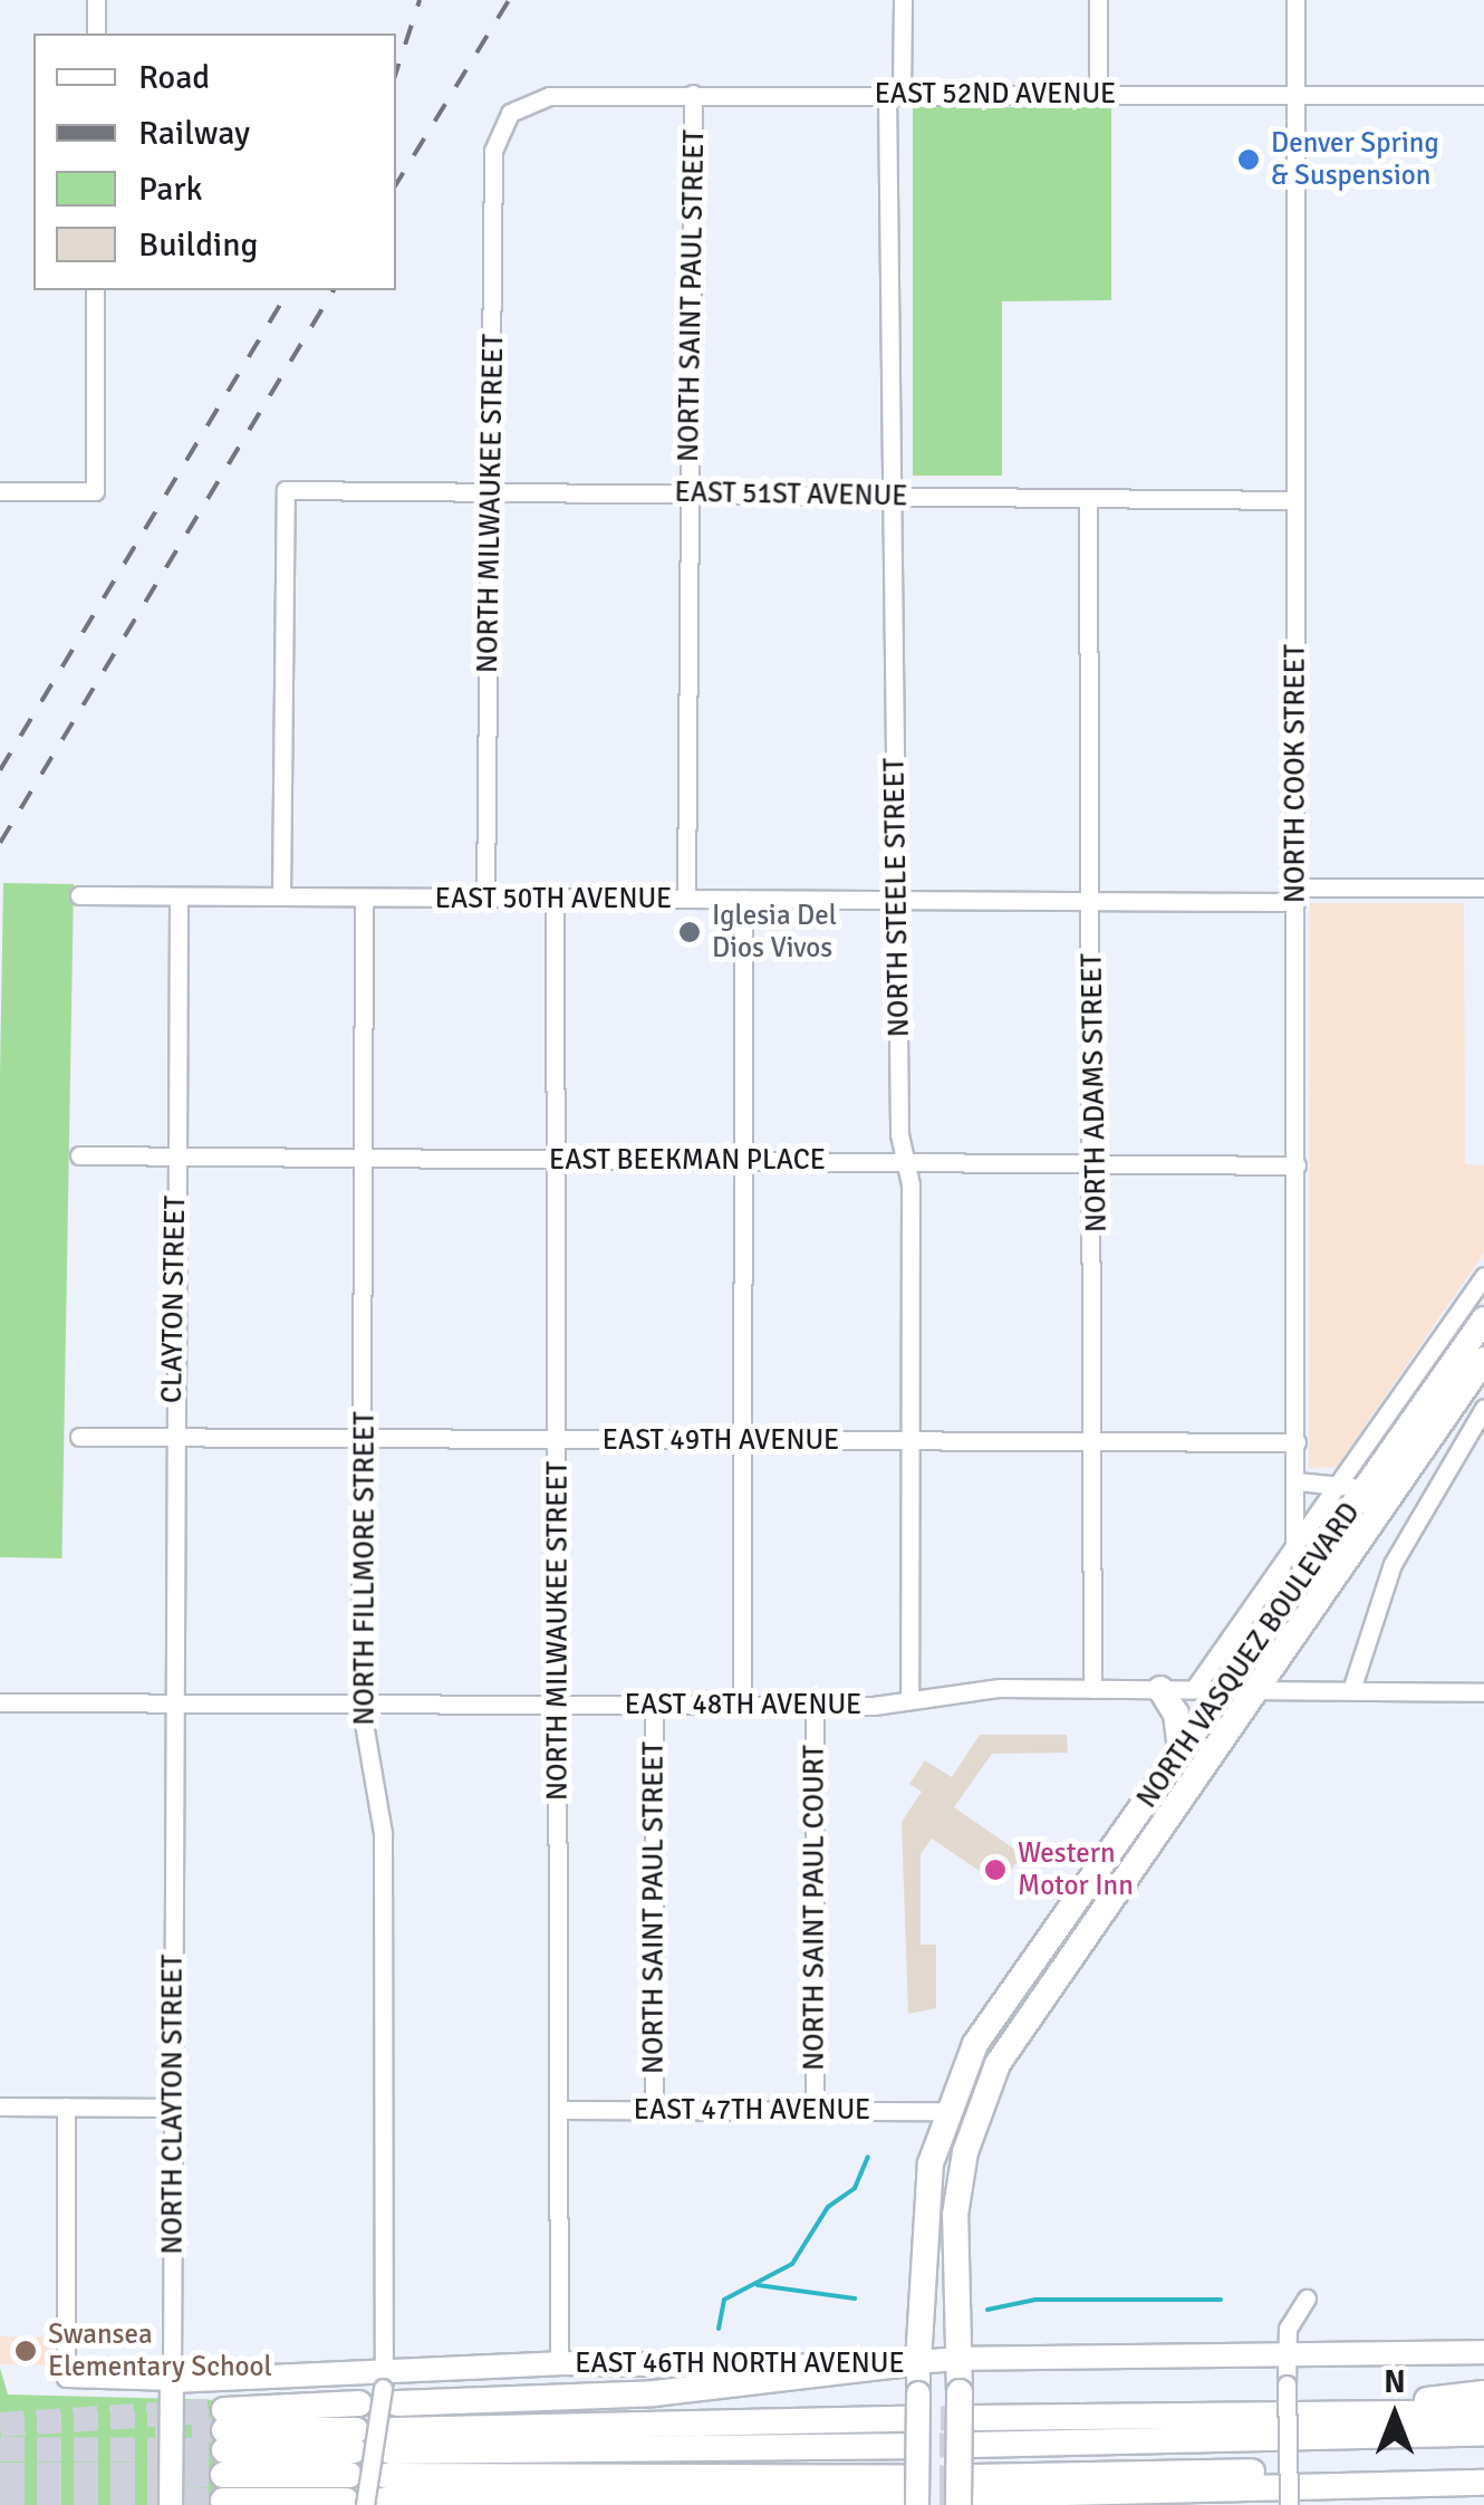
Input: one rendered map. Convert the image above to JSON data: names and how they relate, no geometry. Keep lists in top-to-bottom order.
{
  "streets": {
    "highway": ["NORTH VASQUEZ BOULEVARD", "EAST 46TH NORTH AVENUE"],
    "main road": ["NORTH CLAYTON STREET"],
    "street": [
      "EAST 52ND AVENUE",
      "NORTH SAINT PAUL STREET",
      "EAST 51ST AVENUE",
      "NORTH MILWAUKEE STREET",
      "NORTH COOK STREET",
      "NORTH STEELE STREET",
      "EAST 50TH AVENUE",
      "NORTH ADAMS STREET",
      "EAST BEEKMAN PLACE",
      "CLAYTON STREET",
      "EAST 49TH AVENUE",
      "NORTH FILLMORE STREET",
      "EAST 48TH AVENUE",
      "NORTH SAINT PAUL COURT",
      "EAST 47TH AVENUE"
    ]
  },
  "crossings": [
    ["EAST 52ND AVENUE", "NORTH SAINT PAUL STREET"],
    ["EAST 52ND AVENUE", "NORTH MILWAUKEE STREET"],
    ["EAST 52ND AVENUE", "NORTH COOK STREET"],
    ["EAST 52ND AVENUE", "NORTH STEELE STREET"],
    ["NORTH SAINT PAUL STREET", "EAST 51ST AVENUE"],
    ["NORTH SAINT PAUL STREET", "EAST 50TH AVENUE"],
    ["NORTH SAINT PAUL STREET", "EAST 48TH AVENUE"],
    ["NORTH SAINT PAUL STREET", "EAST 47TH AVENUE"],
    ["EAST 51ST AVENUE", "NORTH MILWAUKEE STREET"],
    ["EAST 51ST AVENUE", "NORTH COOK STREET"],
    ["EAST 51ST AVENUE", "NORTH STEELE STREET"],
    ["EAST 51ST AVENUE", "EAST 50TH AVENUE"],
    ["EAST 51ST AVENUE", "NORTH ADAMS STREET"],
    ["NORTH MILWAUKEE STREET", "EAST 50TH AVENUE"],
    ["NORTH MILWAUKEE STREET", "EAST BEEKMAN PLACE"],
    ["NORTH MILWAUKEE STREET", "EAST 49TH AVENUE"],
    ["NORTH MILWAUKEE STREET", "EAST 48TH AVENUE"],
    ["NORTH MILWAUKEE STREET", "EAST 47TH AVENUE"],
    ["NORTH MILWAUKEE STREET", "EAST 46TH NORTH AVENUE"],
    ["NORTH COOK STREET", "EAST 50TH AVENUE"],
    ["NORTH COOK STREET", "EAST BEEKMAN PLACE"],
    ["NORTH COOK STREET", "EAST 49TH AVENUE"],
    ["NORTH STEELE STREET", "EAST 50TH AVENUE"],
    ["NORTH STEELE STREET", "EAST BEEKMAN PLACE"],
    ["NORTH STEELE STREET", "EAST 49TH AVENUE"],
    ["NORTH STEELE STREET", "EAST 48TH AVENUE"],
    ["EAST 50TH AVENUE", "NORTH ADAMS STREET"],
    ["EAST 50TH AVENUE", "CLAYTON STREET"],
    ["EAST 50TH AVENUE", "NORTH FILLMORE STREET"],
    ["NORTH ADAMS STREET", "EAST BEEKMAN PLACE"],
    ["NORTH ADAMS STREET", "EAST 49TH AVENUE"],
    ["NORTH ADAMS STREET", "EAST 48TH AVENUE"],
    ["EAST BEEKMAN PLACE", "CLAYTON STREET"],
    ["EAST BEEKMAN PLACE", "NORTH FILLMORE STREET"],
    ["CLAYTON STREET", "EAST 49TH AVENUE"],
    ["CLAYTON STREET", "EAST 48TH AVENUE"],
    ["CLAYTON STREET", "NORTH CLAYTON STREET"],
    ["EAST 49TH AVENUE", "NORTH FILLMORE STREET"],
    ["NORTH FILLMORE STREET", "EAST 48TH AVENUE"],
    ["NORTH FILLMORE STREET", "EAST 46TH NORTH AVENUE"],
    ["NORTH VASQUEZ BOULEVARD", "EAST 48TH AVENUE"],
    ["NORTH VASQUEZ BOULEVARD", "EAST 47TH AVENUE"],
    ["NORTH VASQUEZ BOULEVARD", "EAST 46TH NORTH AVENUE"],
    ["EAST 48TH AVENUE", "NORTH SAINT PAUL COURT"],
    ["EAST 48TH AVENUE", "NORTH CLAYTON STREET"],
    ["NORTH SAINT PAUL COURT", "EAST 47TH AVENUE"],
    ["NORTH CLAYTON STREET", "EAST 46TH NORTH AVENUE"]
  ],
  "places": [
    "Denver Spring & Suspension",
    "Iglesia Del Dios Vivos",
    "Western Motor Inn",
    "Swansea Elementary School"
  ],
  "legend": [
    "Road",
    "Railway",
    "Park",
    "Building"
  ],
  "north": "top"
}
